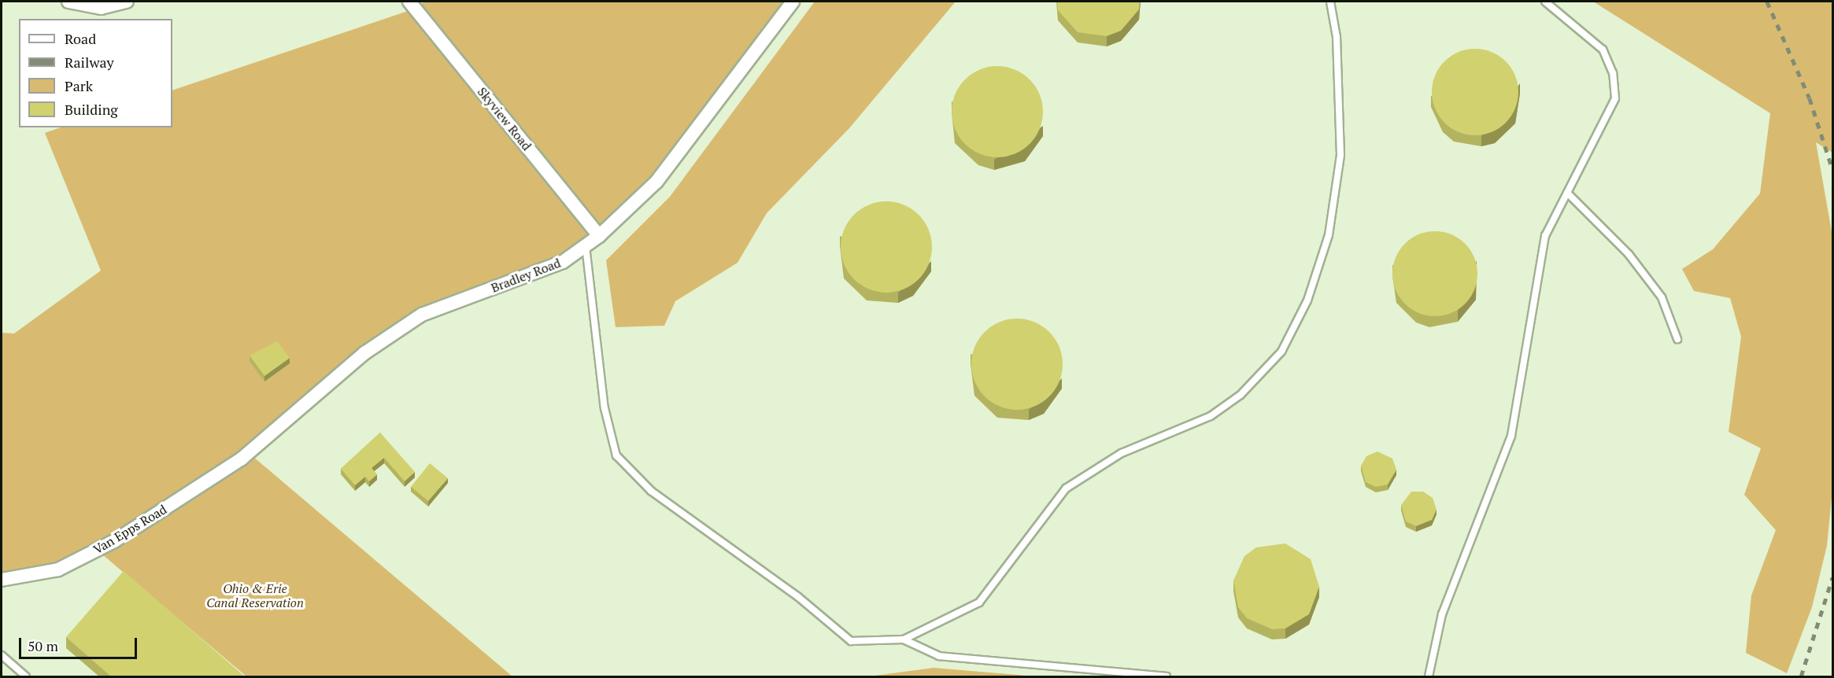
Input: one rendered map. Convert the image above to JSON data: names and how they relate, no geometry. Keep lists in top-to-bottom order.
{
  "streets": {
    "street": ["Skyview Road", "Bradley Road", "Van Epps Road"]
  },
  "crossings": [
    ["Skyview Road", "Bradley Road"],
    ["Bradley Road", "Van Epps Road"]
  ],
  "parks": ["Ohio & Erie Canal Reservation"],
  "legend": [
    "Road",
    "Railway",
    "Park",
    "Building"
  ],
  "scale_bar": "50 m"
}
